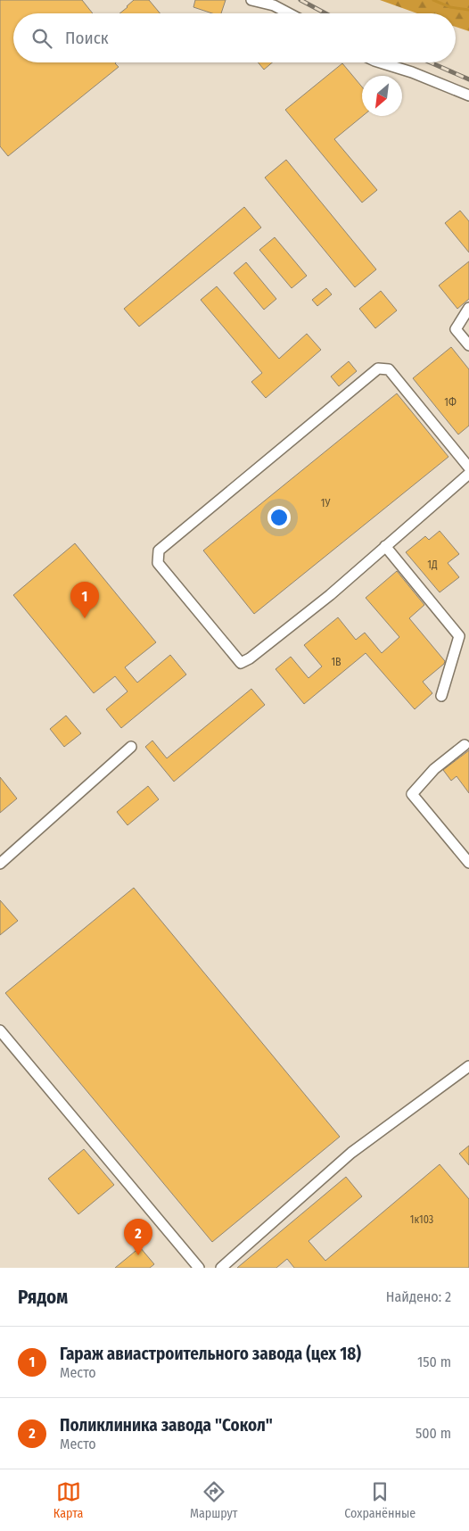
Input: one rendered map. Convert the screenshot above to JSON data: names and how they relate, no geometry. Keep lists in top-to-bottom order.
{
  "house_numbers": [
    "1Ф",
    "1У",
    "1Д",
    "1В",
    "1к103"
  ],
  "north": "bottom left",
  "page": {
    "search": "Поиск",
    "pins": ["1", "2"],
    "heading": ["Рядом", "Найдено: 2"],
    "list": [
      {
        "mark": "1",
        "name": "Гараж авиастроительного завода (цех 18)",
        "note": "Место",
        "value": "150 m"
      },
      {
        "mark": "2",
        "name": "Поликлиника завода \"Сокол\"",
        "note": "Место",
        "value": "500 m"
      }
    ],
    "nav": ["Карта", "Маршрут", "Сохранённые"]
  }
}
